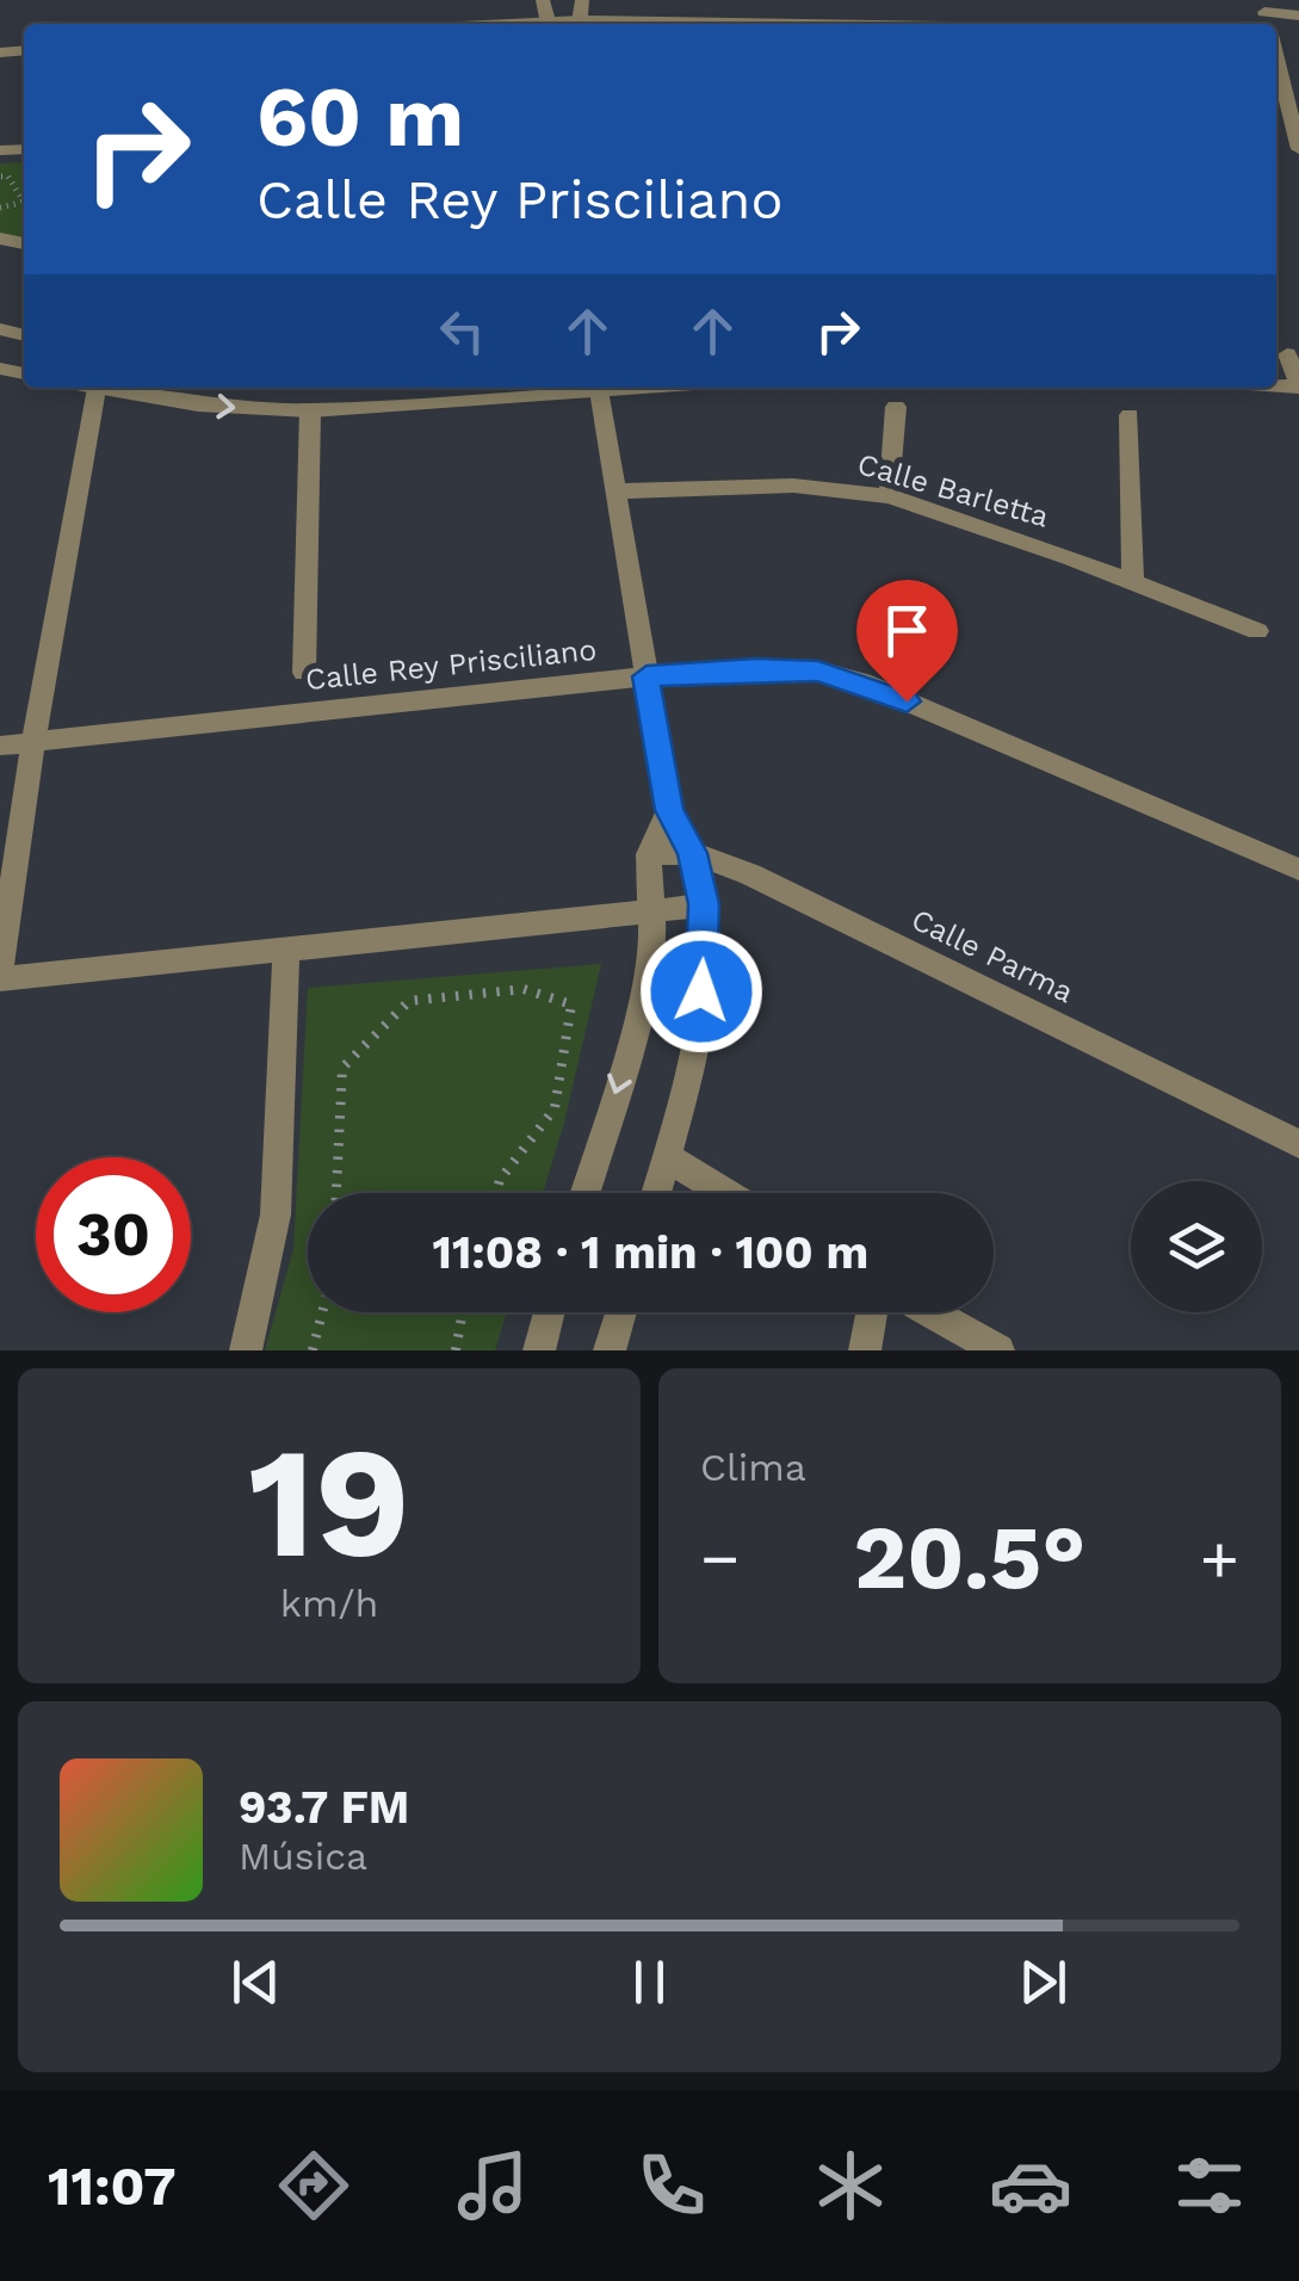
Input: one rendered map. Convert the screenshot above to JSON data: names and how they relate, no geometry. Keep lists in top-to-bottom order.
{
  "streets": {
    "street": ["Calle Barletta", "Calle Rey Prisciliano", "Calle Parma"]
  },
  "page": {
    "turn": ["60 m", "Calle Rey Prisciliano"],
    "limit": "30",
    "trip": "11:08 · 1 min · 100 m",
    "tile": [
      ["19", "km/h"],
      "Clima"
    ],
    "heat": ["−", "20.5°", "+"],
    "song": ["93.7 FM", "Música"],
    "tabs": "11:07"
  }
}
